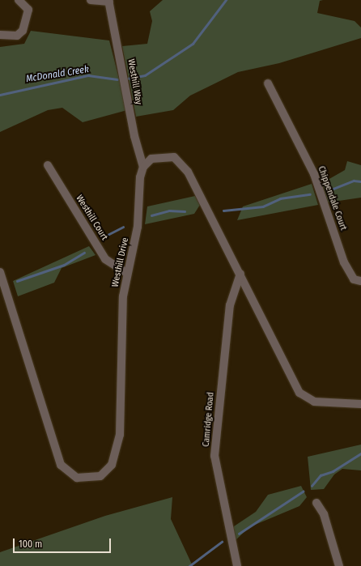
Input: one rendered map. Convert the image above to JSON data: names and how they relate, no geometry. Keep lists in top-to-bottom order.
{
  "streets": {
    "street": [
      "Westhill Way",
      "Chippendale Court",
      "Westhill Court",
      "Westhill Drive",
      "Camridge Road"
    ]
  },
  "crossings": [
    ["Westhill Way", "Westhill Drive"],
    ["Westhill Court", "Westhill Drive"]
  ],
  "water": ["McDonald Creek"],
  "scale_bar": "100 m"
}
